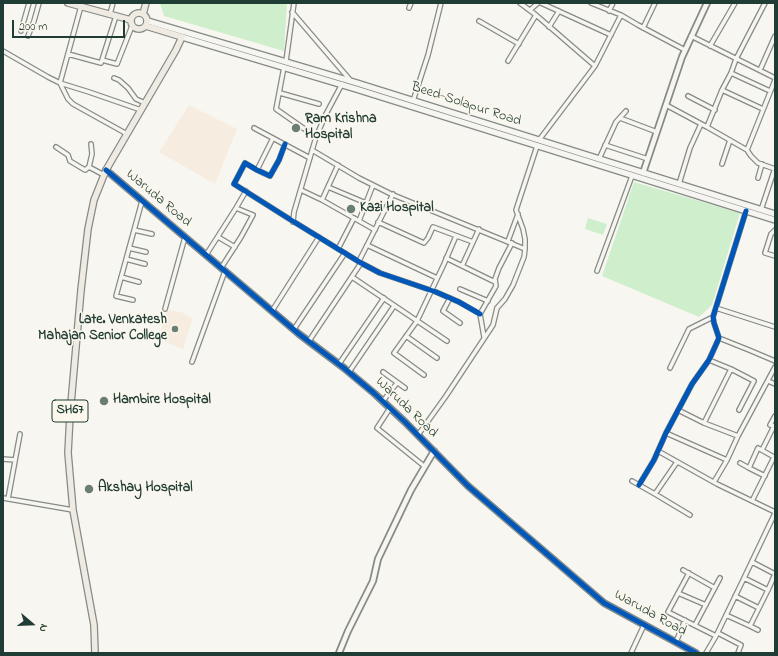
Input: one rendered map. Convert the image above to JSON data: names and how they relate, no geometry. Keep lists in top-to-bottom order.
{
  "streets": {
    "main road": ["Beed-Solapur Road", "SH67"],
    "street": ["Waruda Road"]
  },
  "crossings": [
    ["Beed-Solapur Road", "SH67"],
    ["Waruda Road", "SH67"]
  ],
  "places": [
    "Ram Krishna Hospital",
    "Kazi Hospital",
    "Late. Venkatesh Mahajan Senior College",
    "Hambire Hospital",
    "Akshay Hospital"
  ],
  "scale_bar": "200 m",
  "north": "right"
}
